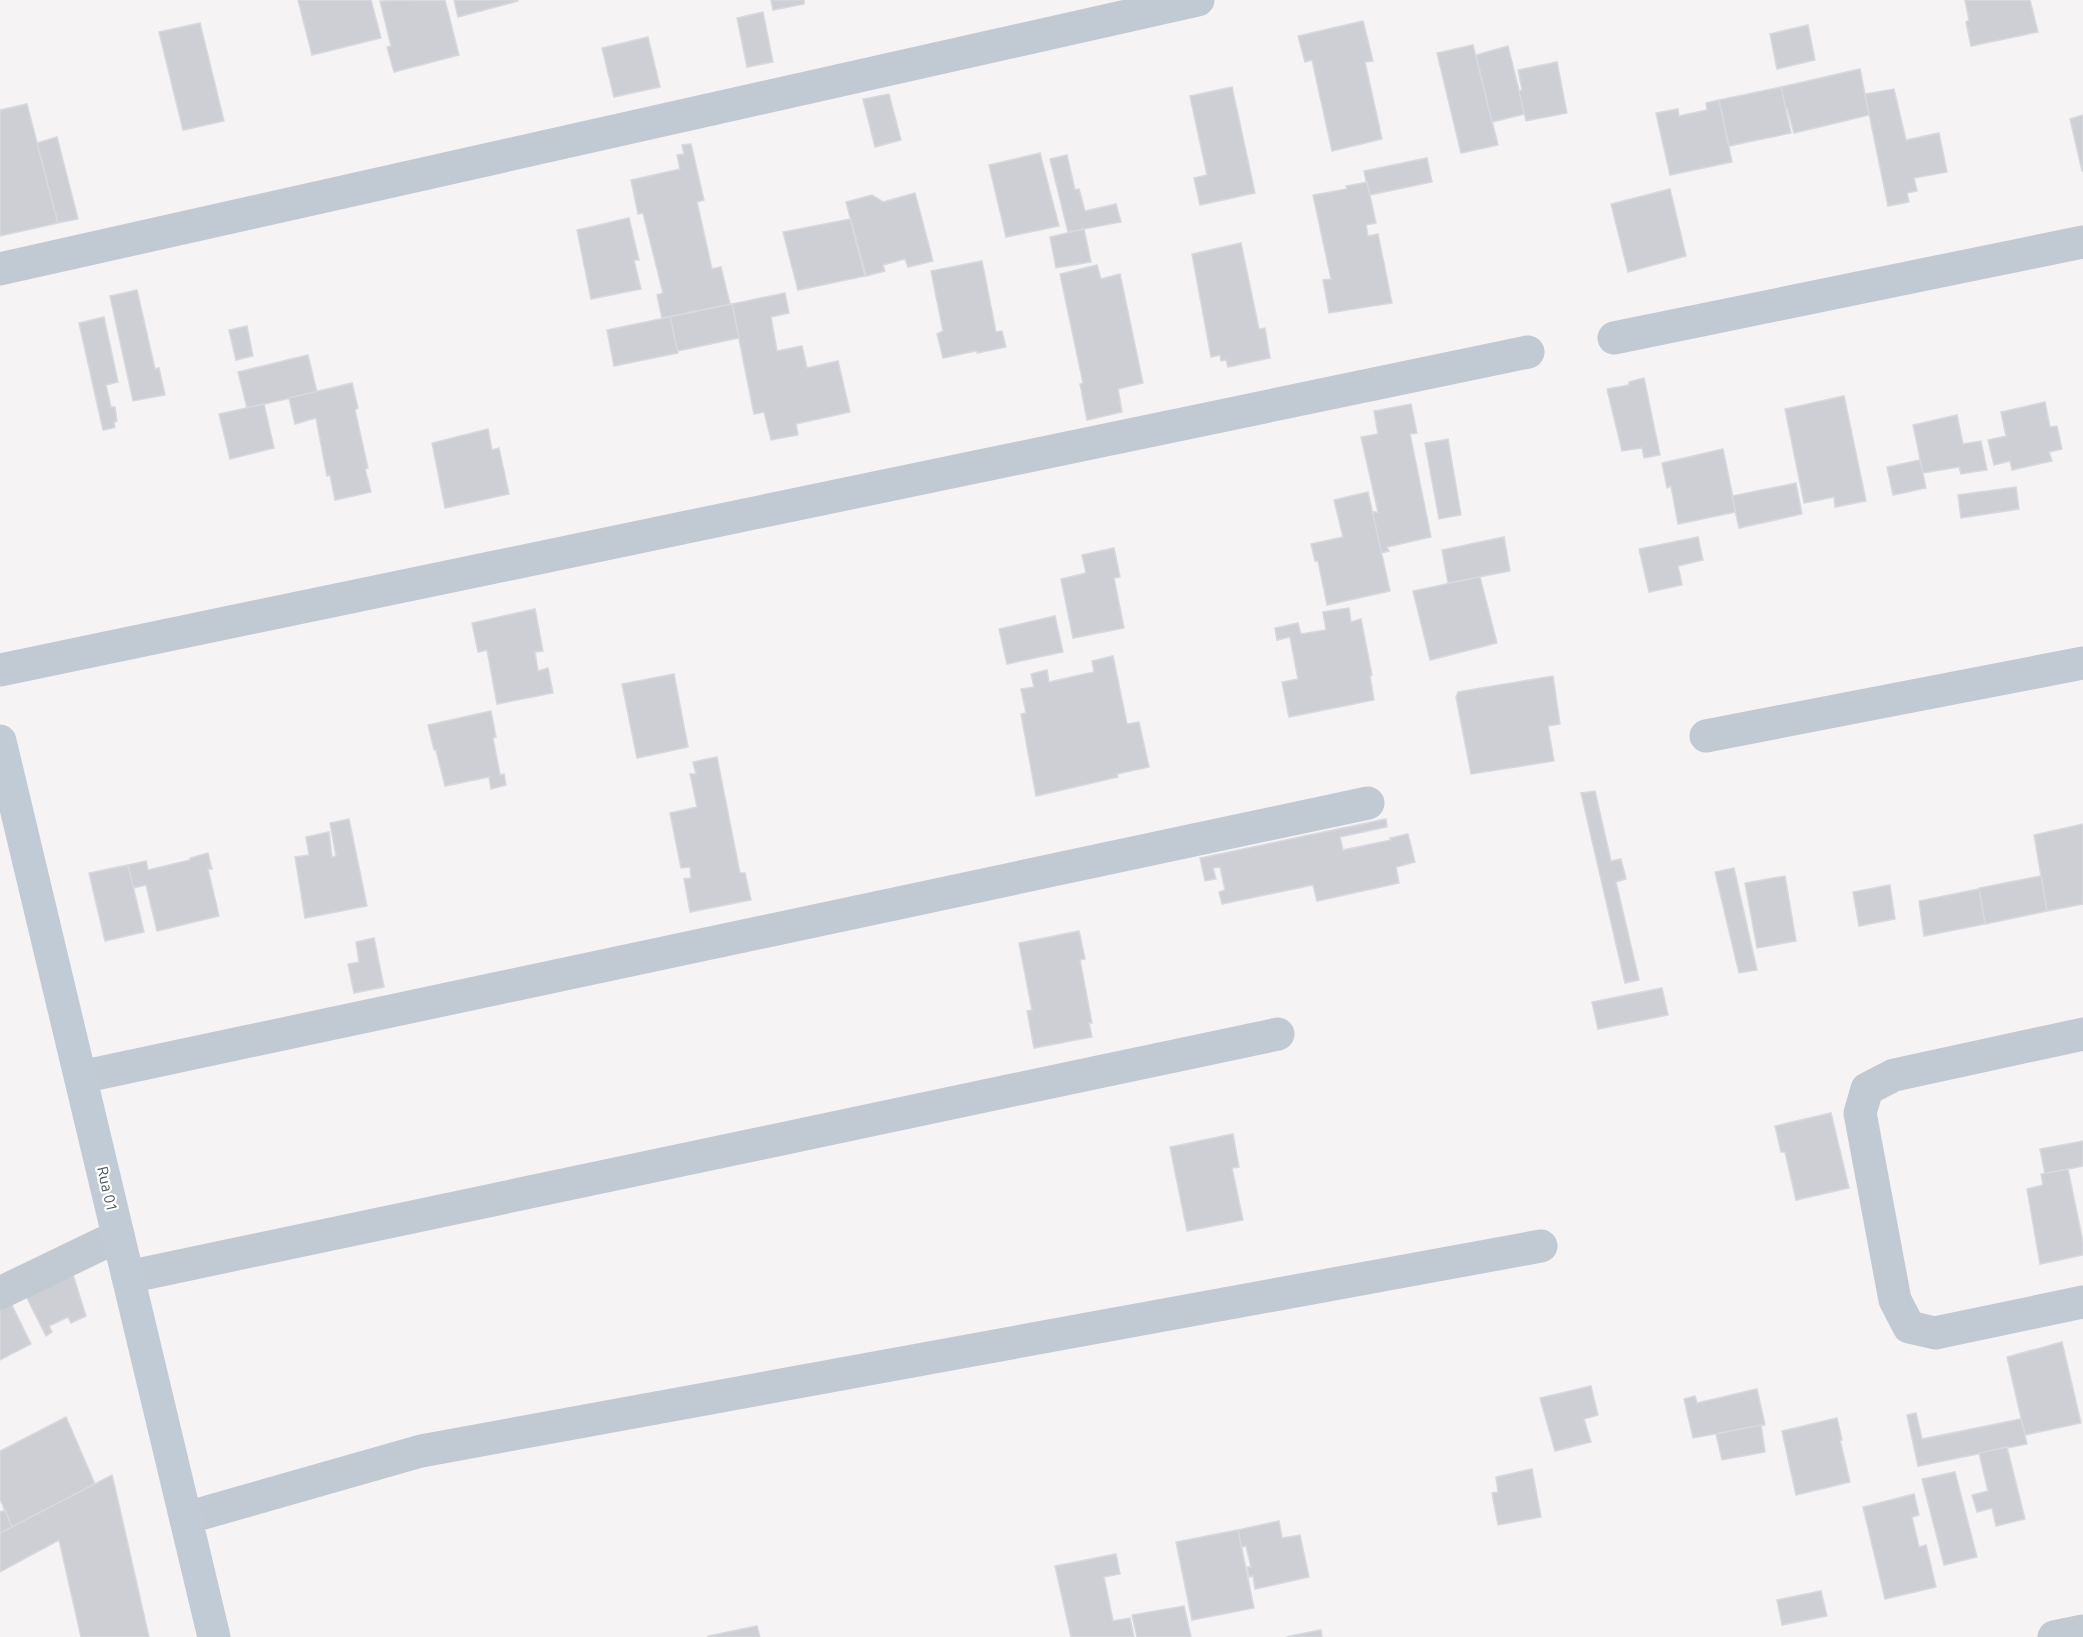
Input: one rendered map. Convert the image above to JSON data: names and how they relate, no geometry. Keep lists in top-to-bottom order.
{
  "streets": {
    "street": ["Rua 01"]
  }
}
